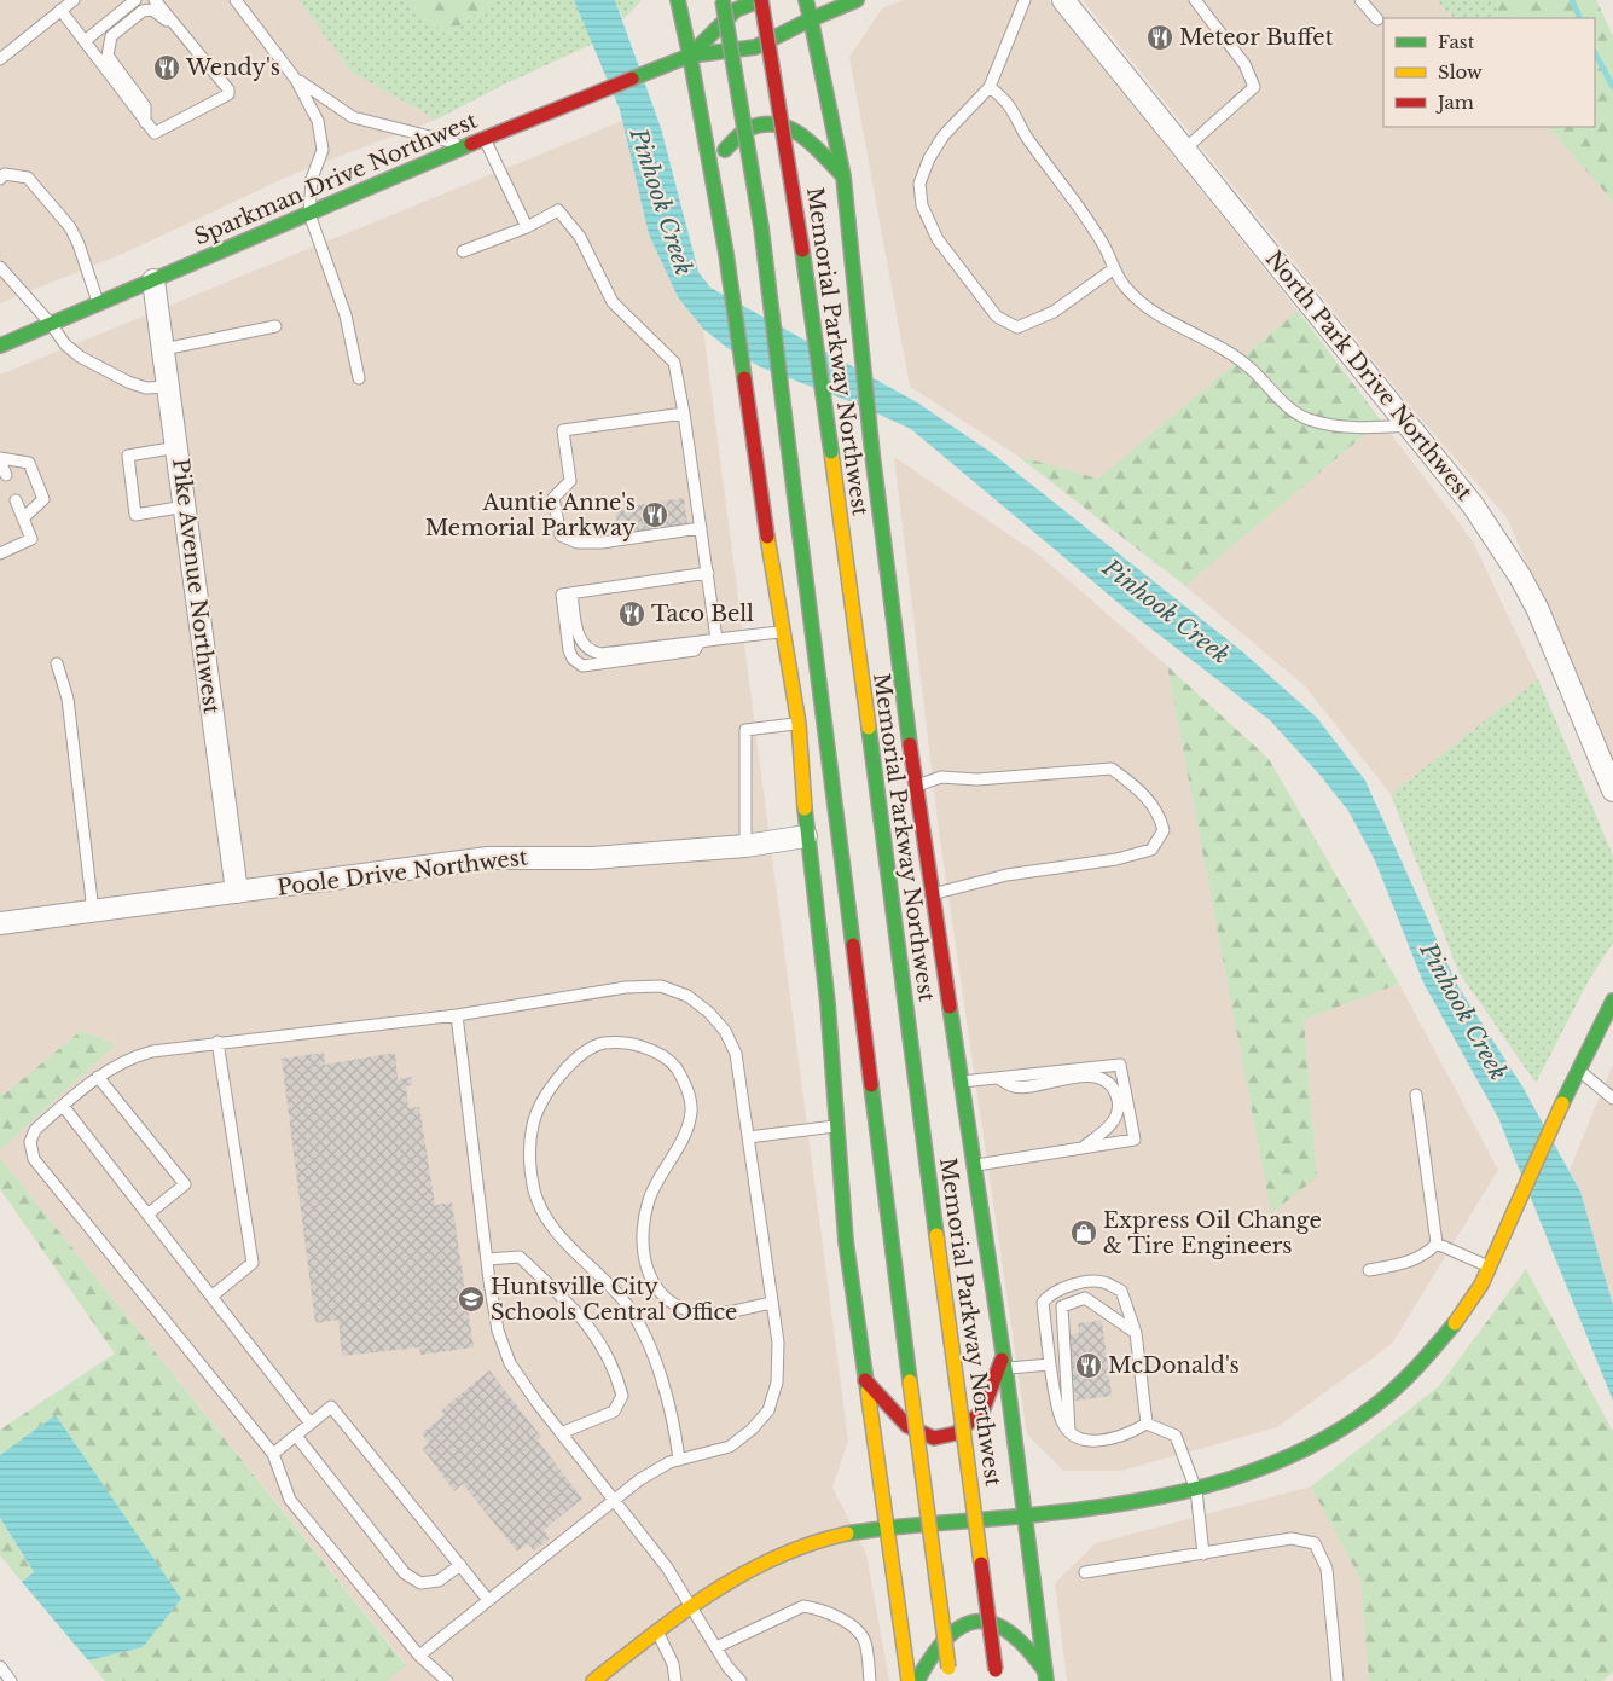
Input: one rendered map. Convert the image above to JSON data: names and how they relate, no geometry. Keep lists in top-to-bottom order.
{
  "streets": {
    "main road": ["Sparkman Drive Northwest", "Memorial Parkway Northwest"],
    "street": ["North Park Drive Northwest", "Pike Avenue Northwest", "Poole Drive Northwest"]
  },
  "crossings": [
    ["Sparkman Drive Northwest", "Memorial Parkway Northwest"],
    ["Sparkman Drive Northwest", "Pike Avenue Northwest"],
    ["Pike Avenue Northwest", "Poole Drive Northwest"]
  ],
  "water": ["Pinhook Creek"],
  "places": {
    "restaurant": [
      "Meteor Buffet",
      "Wendy's",
      "Auntie Anne's Memorial Parkway",
      "Taco Bell",
      "McDonald's"
    ],
    "shop": ["Express Oil Change & Tire Engineers"],
    "school or university": ["Huntsville City Schools Central Office"]
  },
  "legend": ["Fast", "Slow", "Jam"]
}
